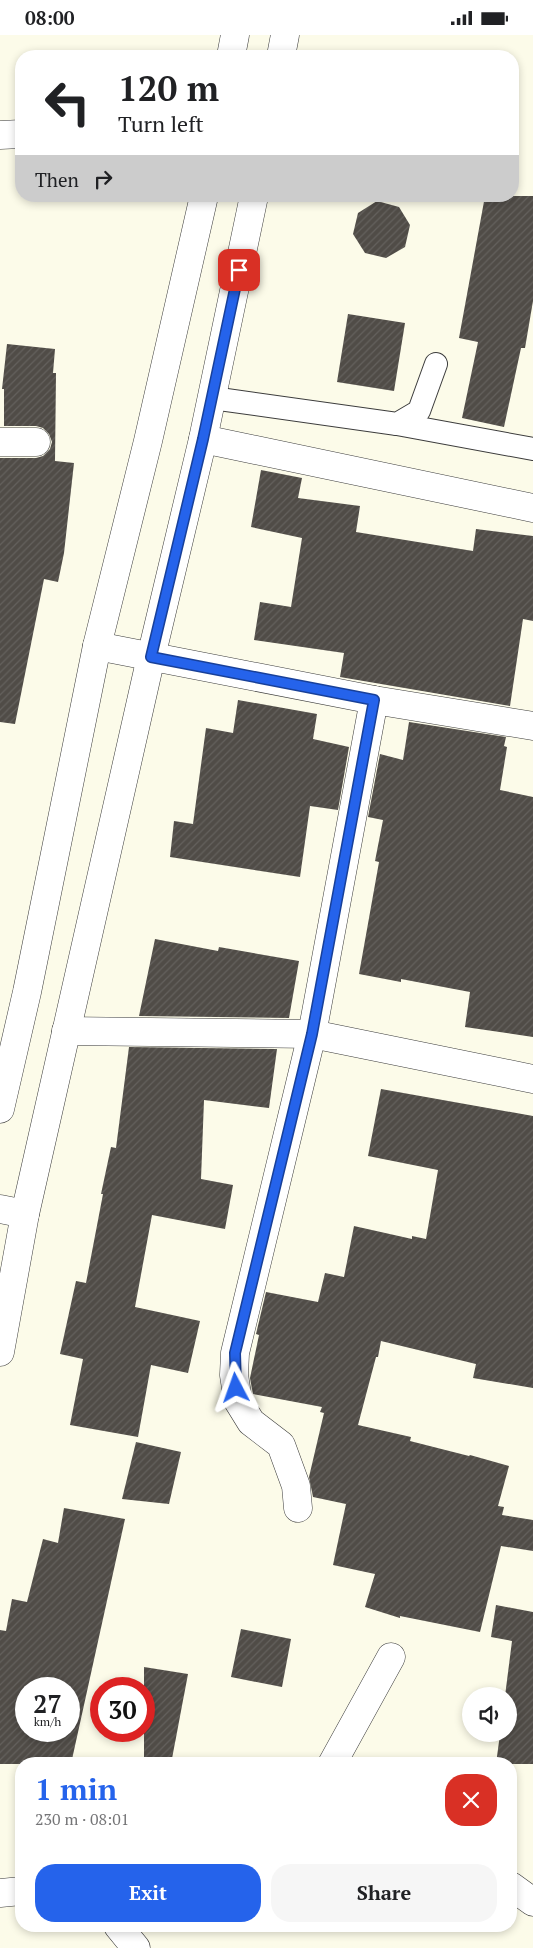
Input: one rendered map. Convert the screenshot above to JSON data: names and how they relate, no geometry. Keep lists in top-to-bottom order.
{
  "page": {
    "status": "08:00",
    "turn": ["120 m", "Turn left"],
    "then": "Then",
    "speed": "27 km/h",
    "limit": "30",
    "heading": ["1 min", "230 m · 08:01"],
    "buttons": ["Exit", "Share"]
  }
}
